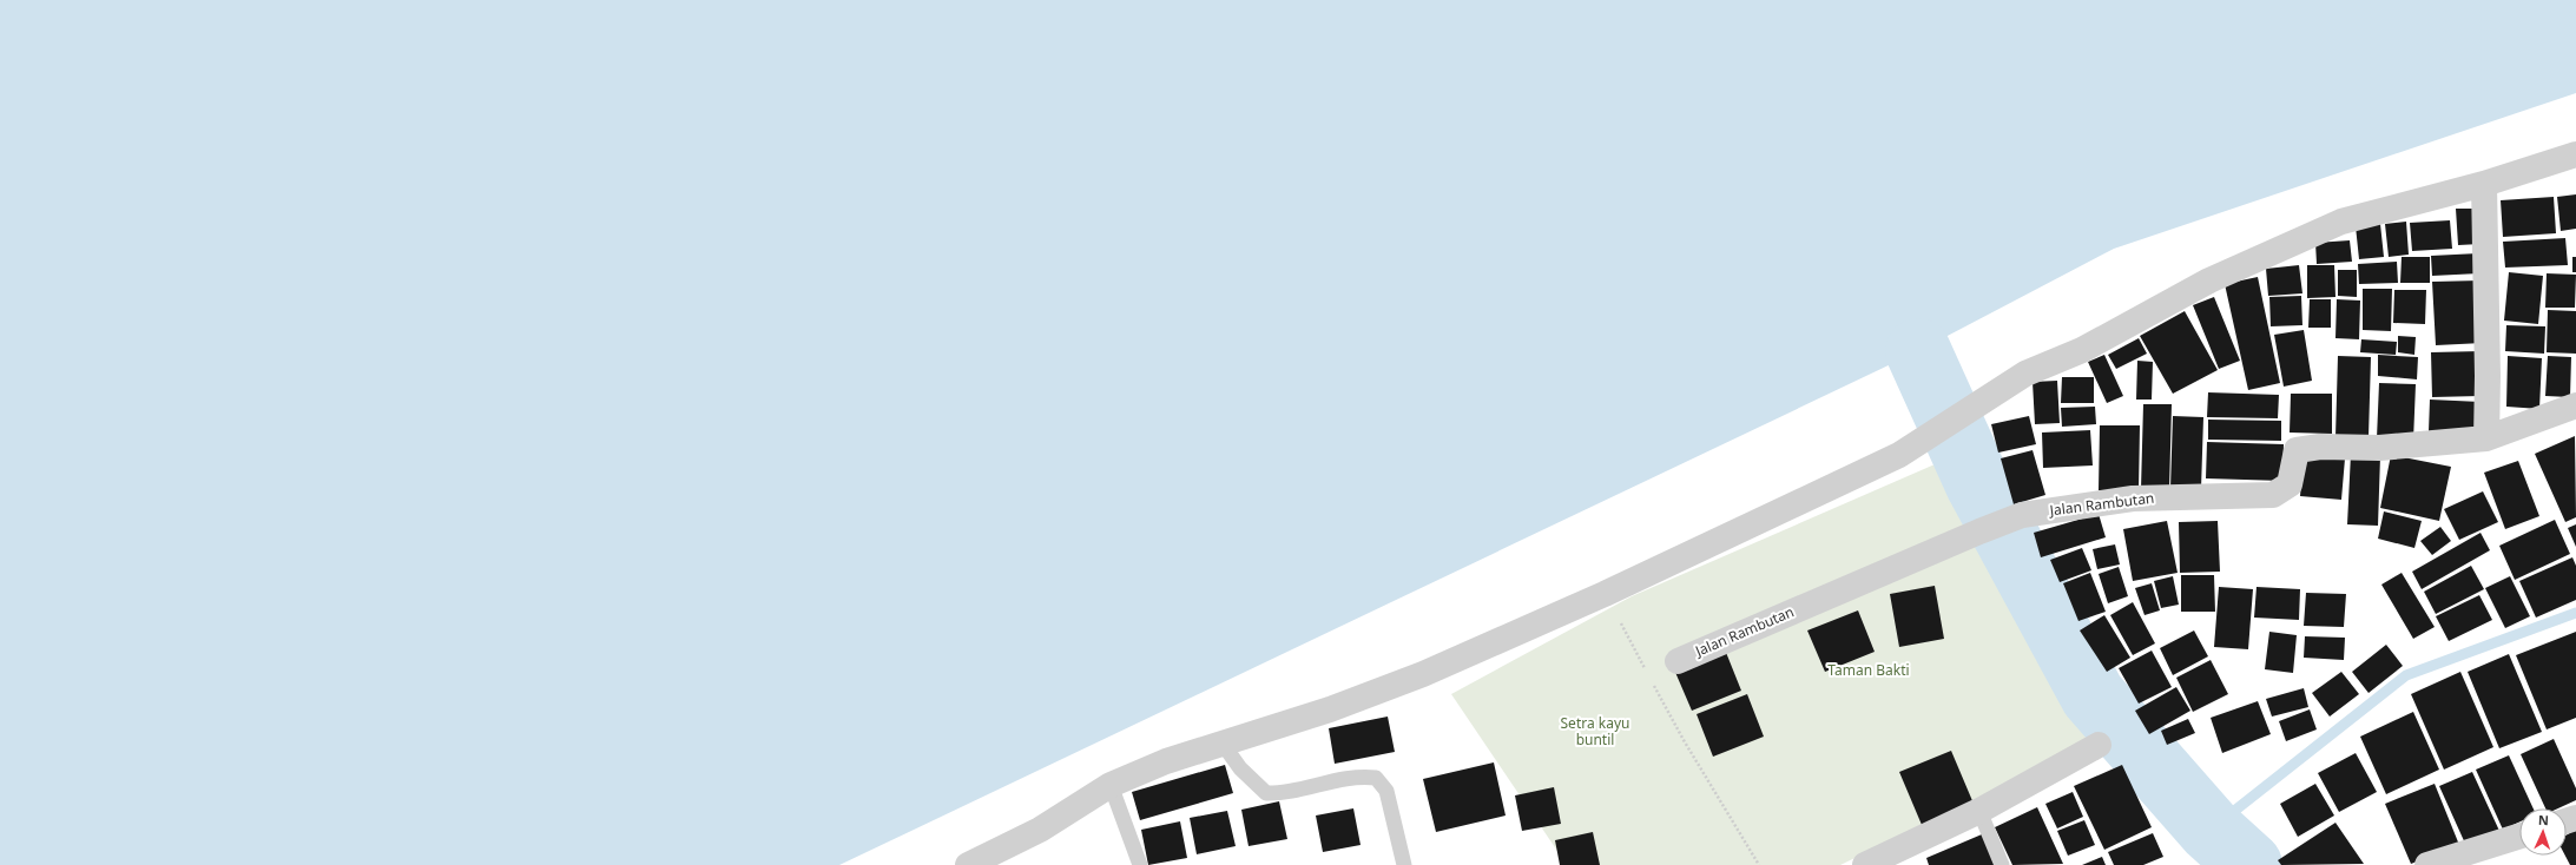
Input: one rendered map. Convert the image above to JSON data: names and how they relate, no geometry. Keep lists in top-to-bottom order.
{
  "streets": {
    "street": ["Jalan Rambutan"]
  },
  "parks": ["Taman Bakti", "Setra kayu buntil"],
  "north": "top"
}
